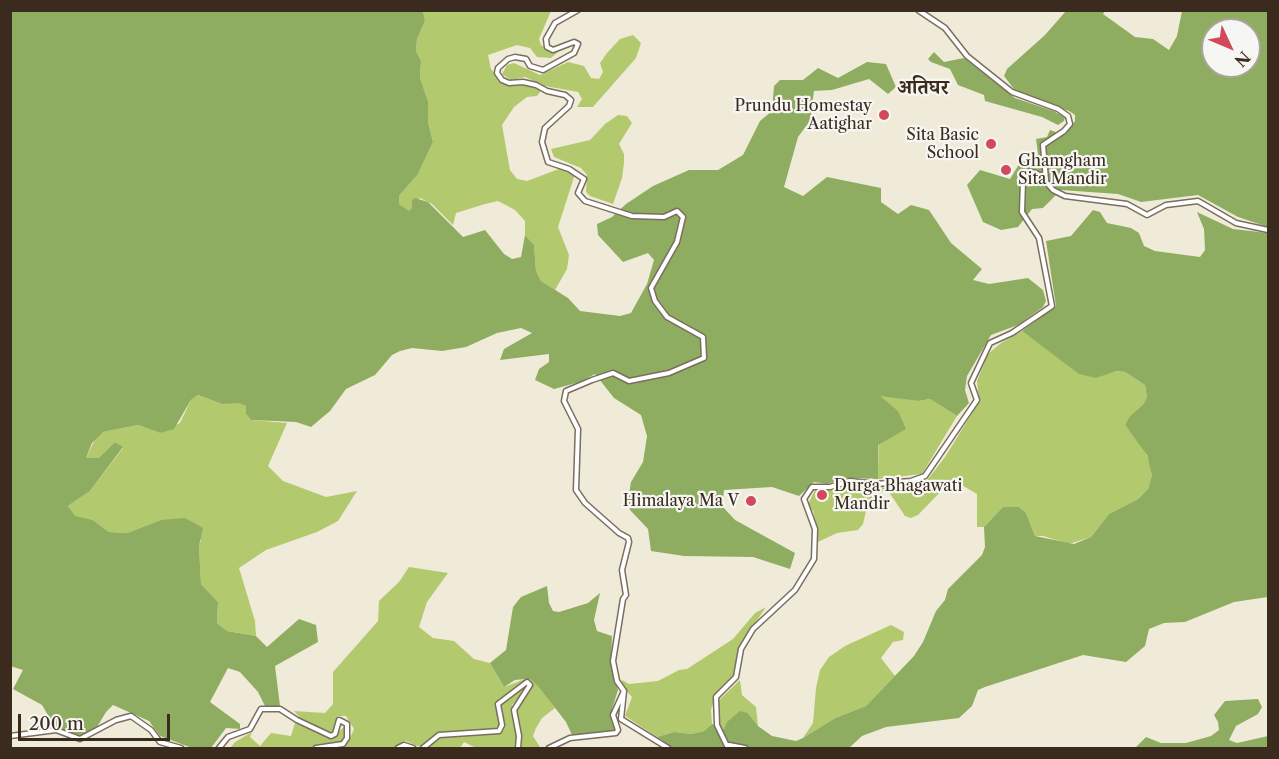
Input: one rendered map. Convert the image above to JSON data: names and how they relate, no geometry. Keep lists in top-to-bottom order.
{
  "districts": ["अतिघर"],
  "places": [
    "Prundu Homestay Aatighar",
    "Sita Basic School",
    "Ghamgham Sita Mandir",
    "Durga Bhagawati Mandir",
    "Himalaya Ma V"
  ],
  "scale_bar": "200 m",
  "north": "bottom right"
}
